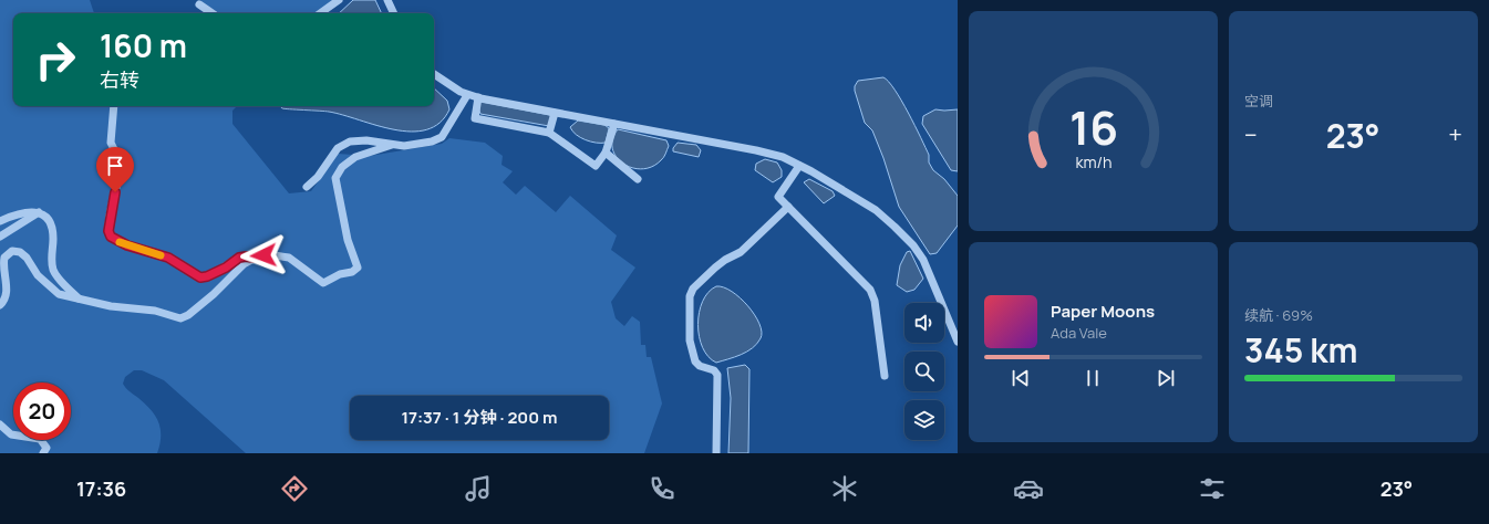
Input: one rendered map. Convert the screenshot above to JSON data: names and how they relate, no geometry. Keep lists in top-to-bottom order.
{
  "page": {
    "tile": [
      "空调",
      ["续航 · 69%", "345 km"]
    ],
    "turn": ["160 m", "右转"],
    "heat": ["−", "23°", "+"],
    "song": ["Paper Moons", "Ada Vale"],
    "limit": "20",
    "trip": "17:37 · 1 分钟 · 200 m",
    "tabs": ["17:36", "23°"],
    "gauge": ["16", "km/h"]
  }
}
